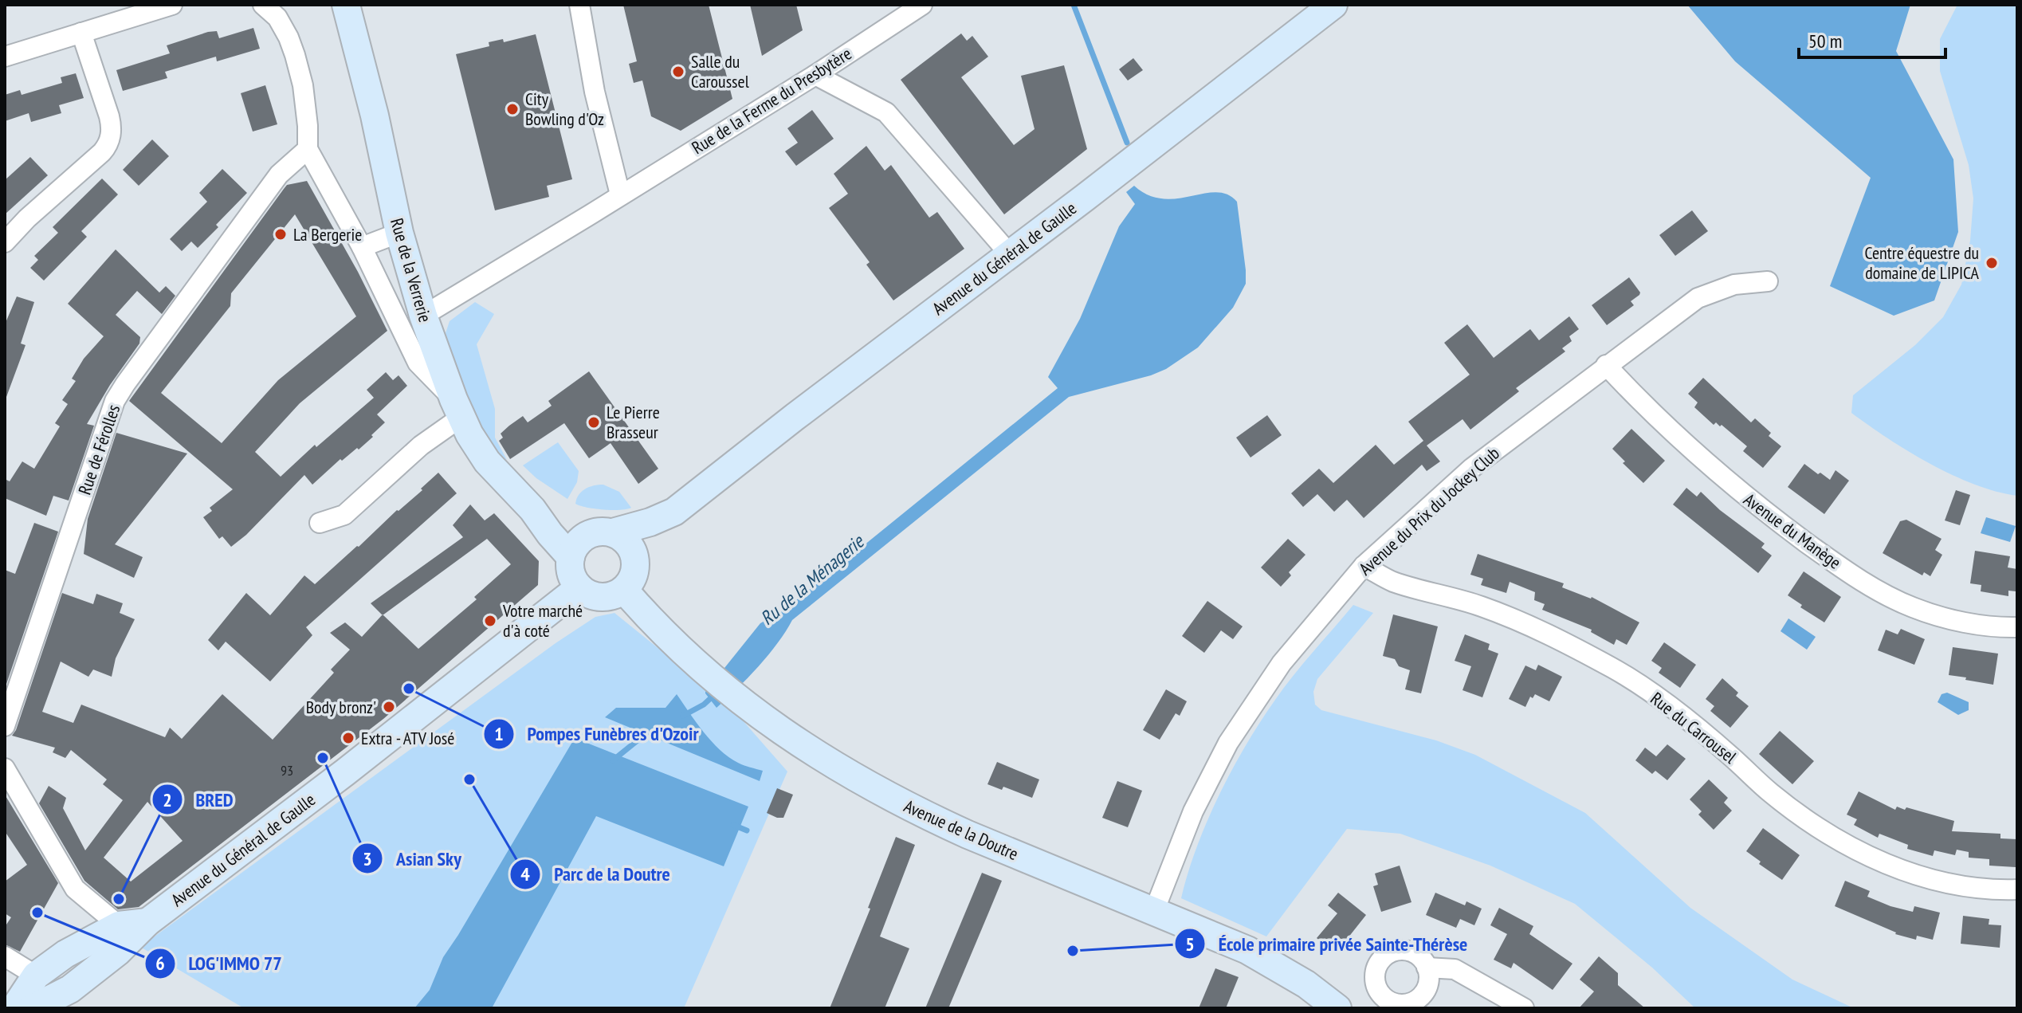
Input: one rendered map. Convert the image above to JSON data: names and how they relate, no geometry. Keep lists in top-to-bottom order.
{
  "streets": {
    "main road": ["Avenue du Général de Gaulle", "Rue de la Verrerie", "Avenue de la Doutre"],
    "street": [
      "Rue de la Ferme du Presbytère",
      "Rue de Férolles",
      "Avenue du Prix du Jockey Club",
      "Avenue du Manège",
      "Rue du Carrousel"
    ]
  },
  "crossings": [
    ["Rue de la Ferme du Presbytère", "Rue de la Verrerie"],
    ["Avenue du Général de Gaulle", "Rue de la Verrerie"],
    ["Avenue du Général de Gaulle", "Avenue de la Doutre"],
    ["Rue de la Verrerie", "Avenue de la Doutre"],
    ["Avenue du Prix du Jockey Club", "Avenue du Manège"],
    ["Avenue du Prix du Jockey Club", "Rue du Carrousel"],
    ["Avenue du Prix du Jockey Club", "Avenue de la Doutre"]
  ],
  "water": ["Ru de la Ménagerie"],
  "places": [
    "Salle du Caroussel",
    "City Bowling d'Oz",
    "La Bergerie",
    "Centre équestre du domaine de LIPICA",
    "Le Pierre Brasseur",
    "Votre marché d'à coté",
    "Pompes Funèbres d'Ozoir",
    "Body bronz'",
    "Extra - ATV José",
    "Asian Sky",
    "Parc de la Doutre",
    "BRED",
    "LOG'IMMO 77",
    "École primaire privée Sainte-Thérèse"
  ],
  "house_numbers": ["93"],
  "scale_bar": "50 m"
}
